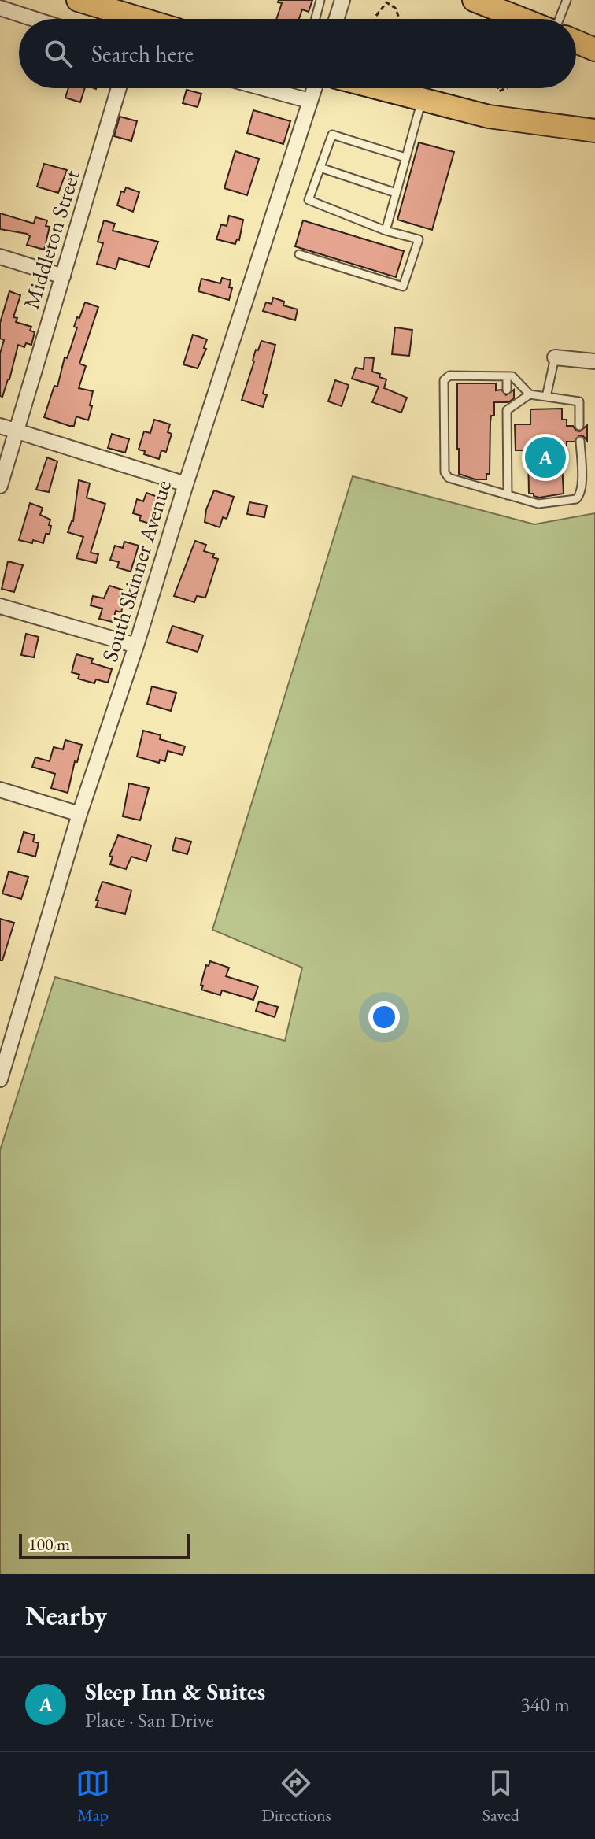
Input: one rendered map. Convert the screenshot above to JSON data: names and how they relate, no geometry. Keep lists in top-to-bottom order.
{
  "streets": {
    "street": ["Middleton Street", "South Skinner Avenue"]
  },
  "scale_bar": "100 m",
  "page": {
    "search": "Search here",
    "pins": "A",
    "scale": "100 m",
    "heading": "Nearby",
    "list": [
      {
        "mark": "A",
        "name": "Sleep Inn & Suites",
        "note": "Place · San Drive",
        "value": "340 m"
      }
    ],
    "nav": ["Map", "Directions", "Saved"]
  }
}
